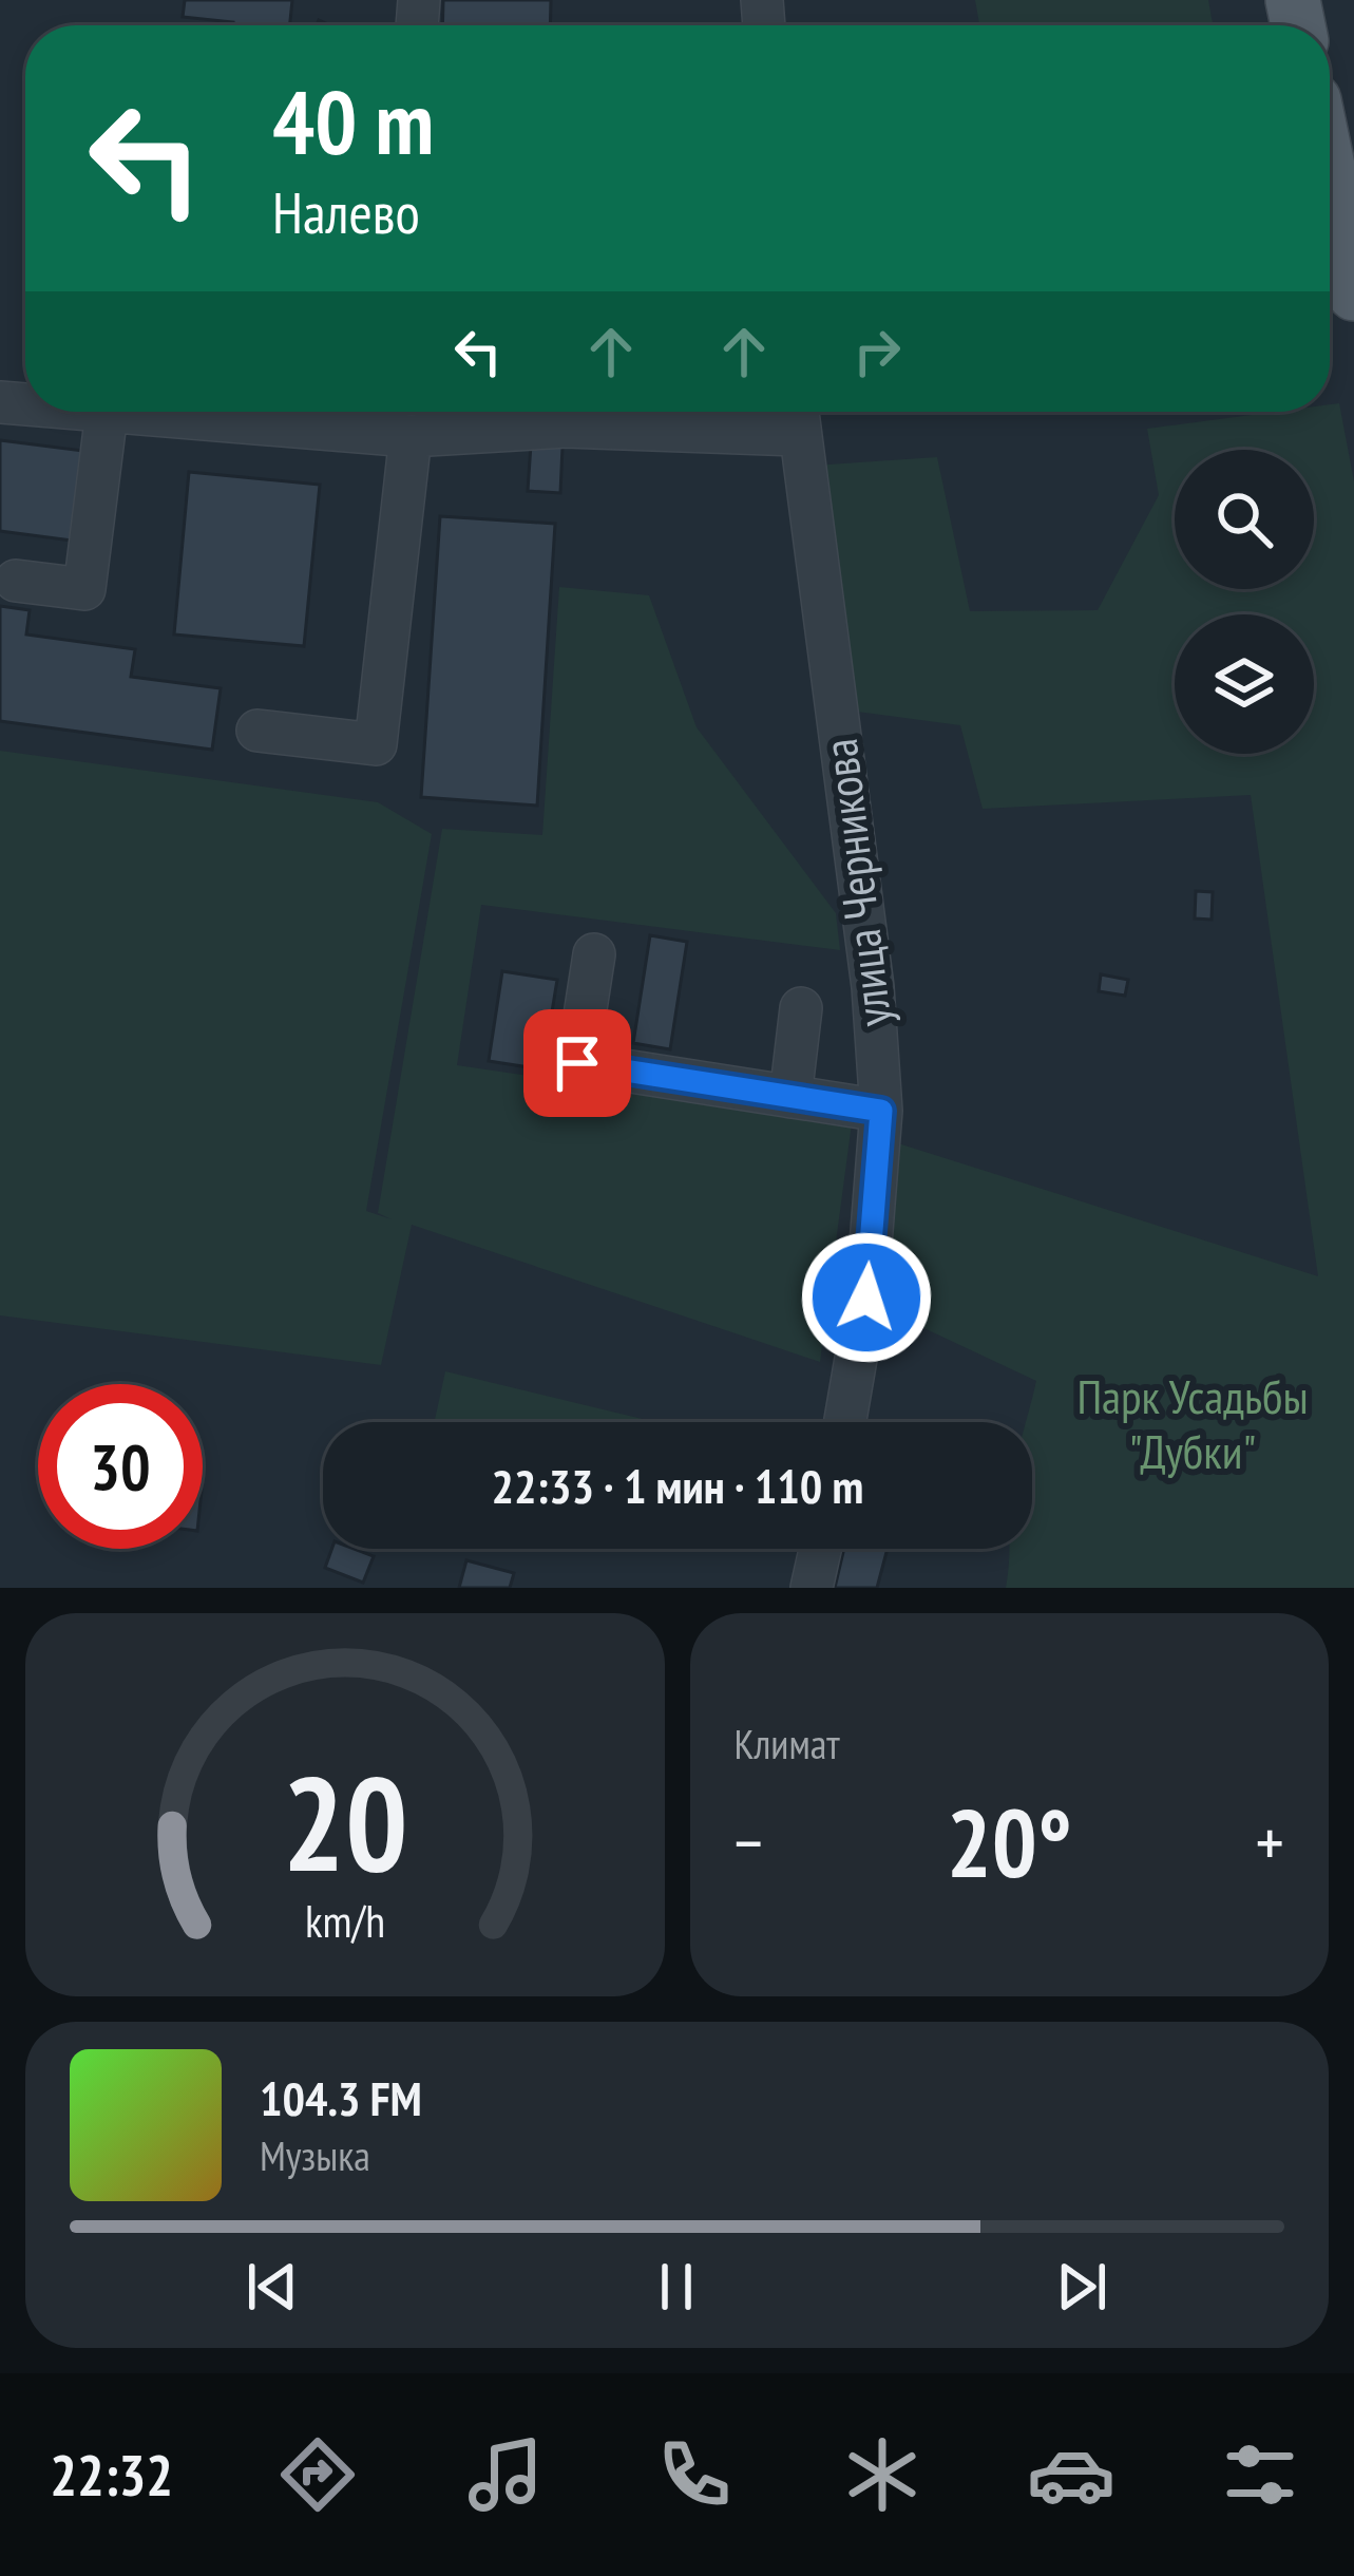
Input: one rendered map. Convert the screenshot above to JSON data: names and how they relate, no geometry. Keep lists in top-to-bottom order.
{
  "streets": {
    "street": ["улица Черникова"]
  },
  "parks": ["Парк Усадьбы \"Дубки\""],
  "page": {
    "turn": ["40 m", "Налево"],
    "limit": "30",
    "trip": "22:33 · 1 мин · 110 m",
    "tile": "Климат",
    "heat": ["−", "20°", "+"],
    "song": ["104.3 FM", "Музыка"],
    "tabs": "22:32",
    "gauge": ["20", "km/h"]
  }
}
